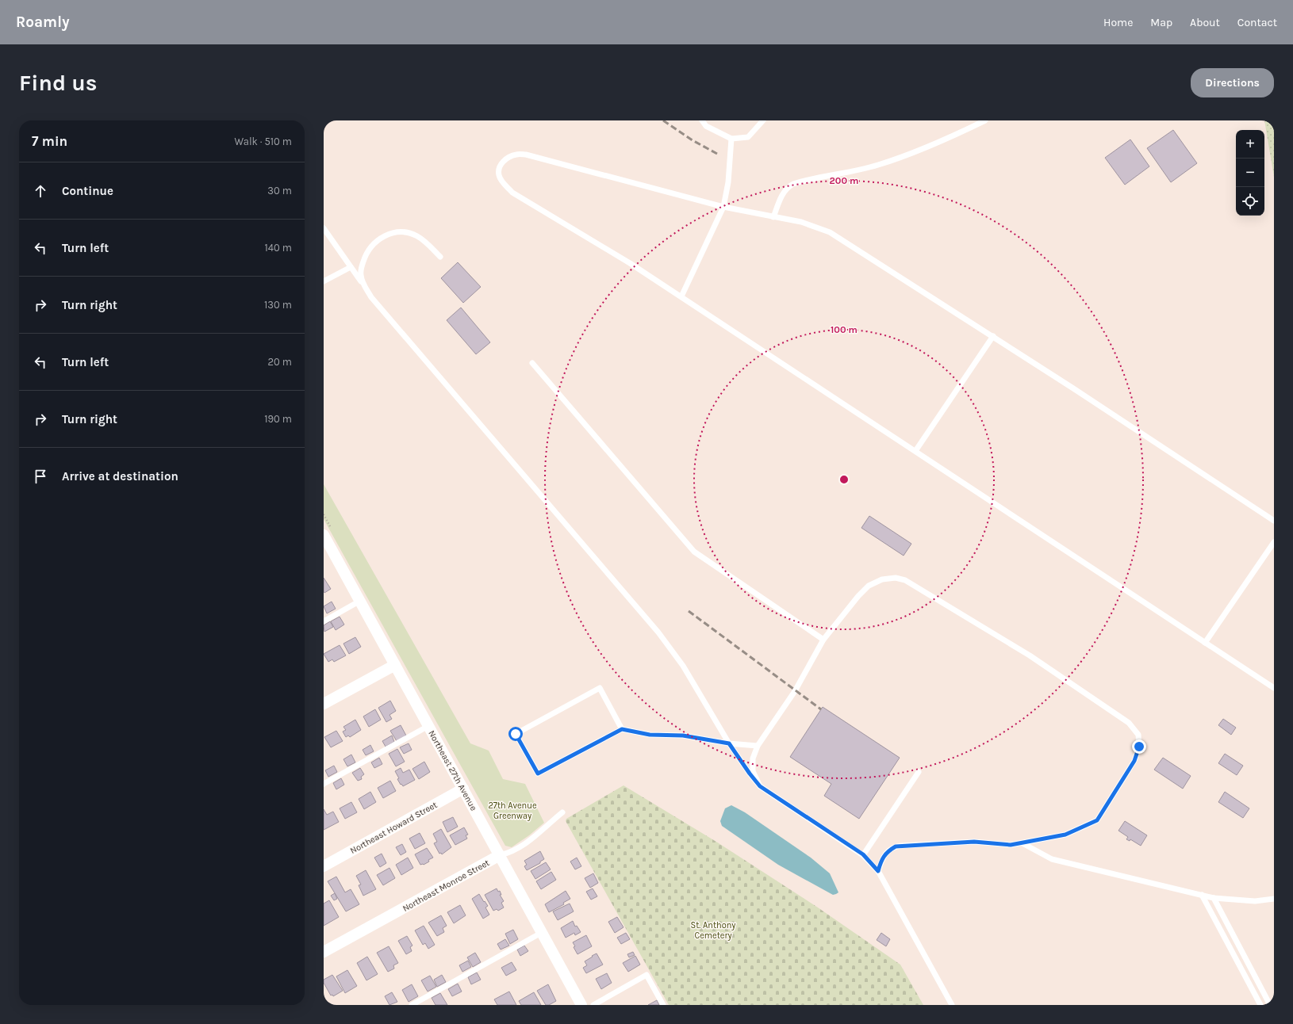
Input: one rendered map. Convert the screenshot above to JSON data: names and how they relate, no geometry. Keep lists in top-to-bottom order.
{
  "streets": {
    "street": ["Northeast 27th Avenue", "Northeast Howard Street", "Northeast Monroe Street"]
  },
  "crossings": [
    ["Northeast 27th Avenue", "Northeast Howard Street"],
    ["Northeast 27th Avenue", "Northeast Monroe Street"]
  ],
  "parks": ["27th Avenue Greenway", "St. Anthony Cemetery"],
  "page": {
    "header": "Roamly",
    "nav": [
      "Home",
      "Map",
      "About",
      "Contact"
    ],
    "buttons": "Directions",
    "title": "Find us",
    "heading": ["7 min", "Walk · 510 m"],
    "map_buttons": ["+", "−"],
    "list": [
      ["Continue", "30 m"],
      ["Turn left", "140 m"],
      ["Turn right", "130 m"],
      ["Turn left", "20 m"],
      ["Turn right", "190 m"],
      "Arrive at destination"
    ]
  },
  "rings": ["200 m", "100 m"]
}
